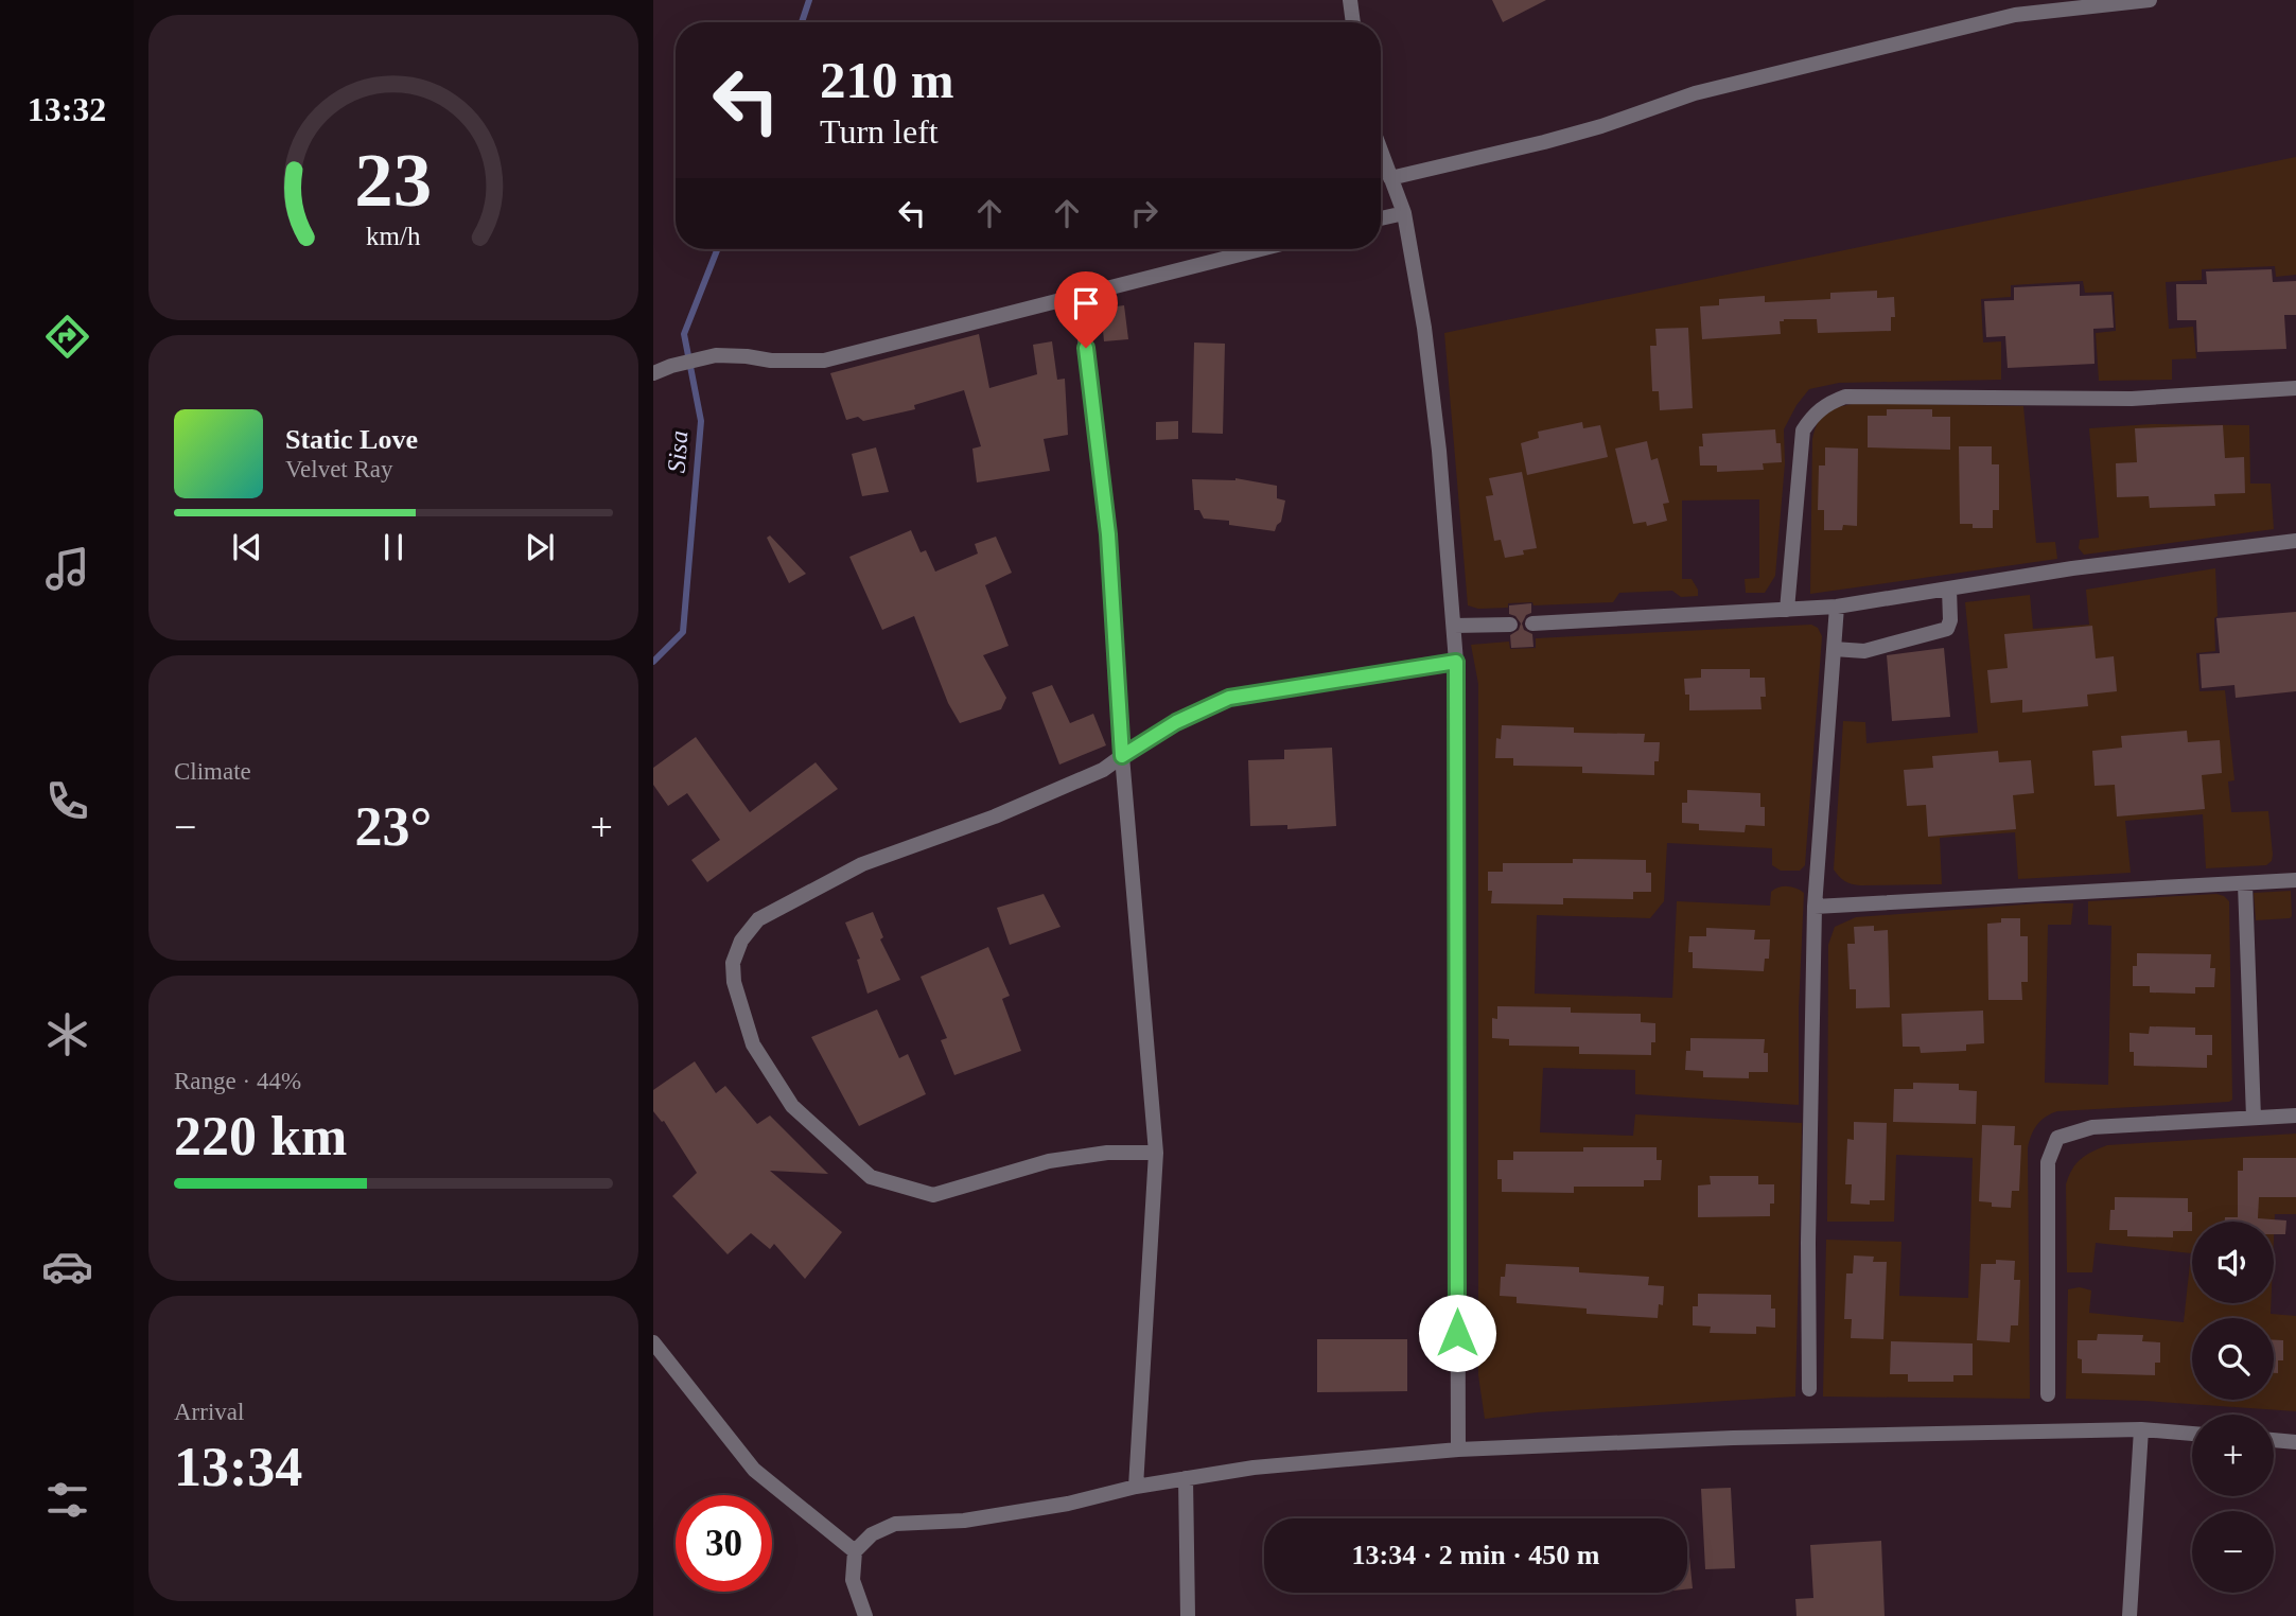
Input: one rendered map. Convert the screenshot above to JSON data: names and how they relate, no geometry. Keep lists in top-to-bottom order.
{
  "water": ["Sisa"],
  "page": {
    "tabs": "13:32",
    "turn": ["210 m", "Turn left"],
    "song": ["Static Love", "Velvet Ray"],
    "tile": [
      "Climate",
      ["Range · 44%", "220 km"],
      ["Arrival", "13:34"]
    ],
    "heat": ["−", "23°", "+"],
    "map_buttons": ["+", "−"],
    "limit": "30",
    "trip": "13:34 · 2 min · 450 m",
    "gauge": ["23", "km/h"]
  }
}
